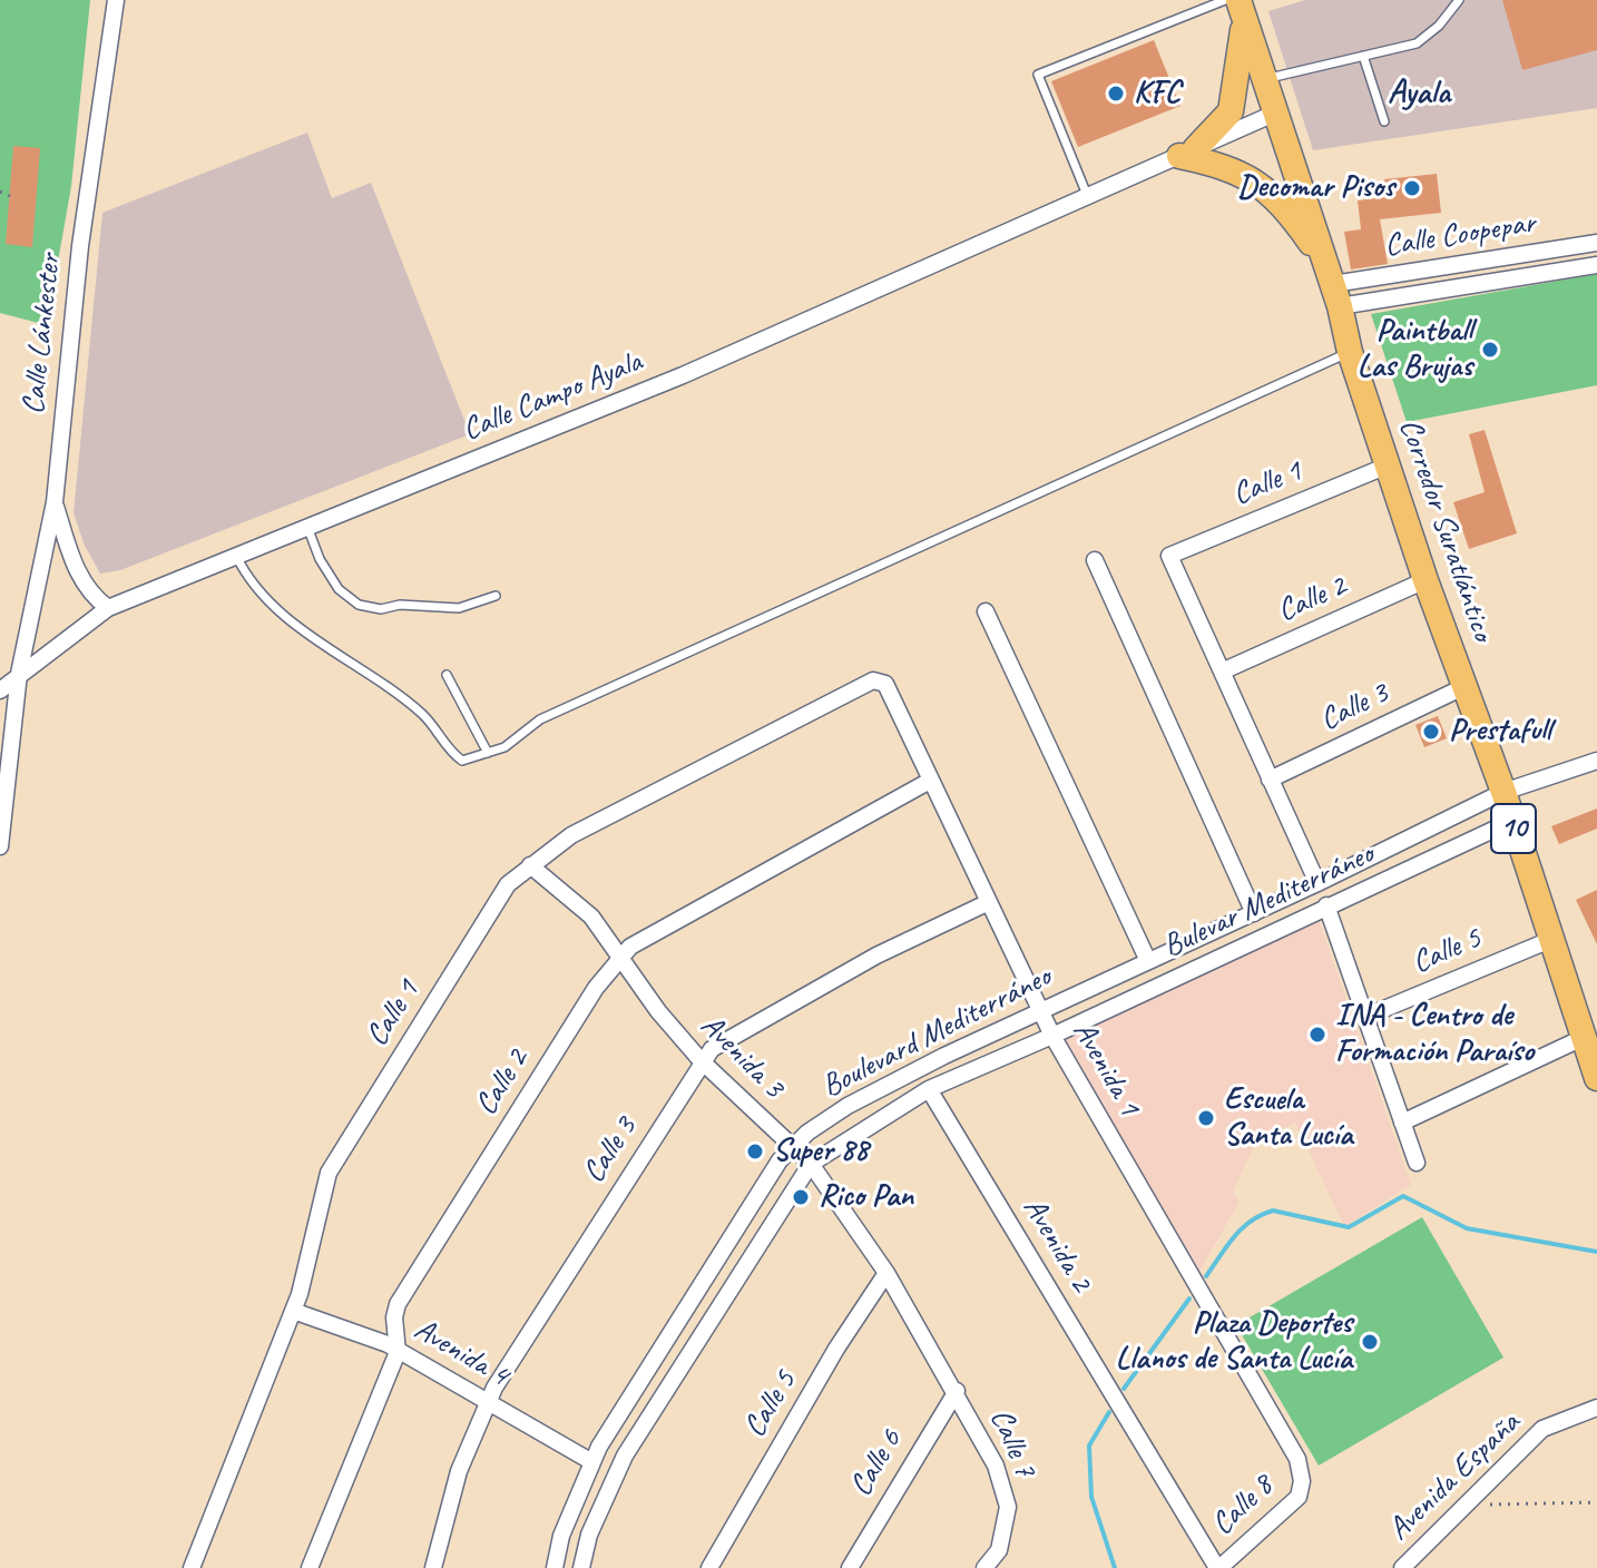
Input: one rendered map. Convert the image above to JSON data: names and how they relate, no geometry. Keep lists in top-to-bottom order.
{
  "streets": {
    "main road": ["Corredor Suratlántico", "10"],
    "street": [
      "Calle Coopepar",
      "Calle Lánkester",
      "Calle Campo Ayala",
      "Calle 1",
      "Calle 2",
      "Calle 3",
      "Bulevar Mediterráneo",
      "Calle 5",
      "Boulevard Mediterráneo",
      "Avenida 3",
      "Avenida 1",
      "Avenida 2",
      "Avenida 4",
      "Calle 7",
      "Calle 6",
      "Avenida España",
      "Calle 8"
    ]
  },
  "crossings": [
    ["Calle Coopepar", "Corredor Suratlántico"],
    ["Calle Lánkester", "Calle Campo Ayala"],
    ["Calle Campo Ayala", "Corredor Suratlántico"],
    ["Calle 1", "Corredor Suratlántico"],
    ["Calle 1", "Calle 2"],
    ["Calle 1", "Avenida 3"],
    ["Calle 1", "Avenida 1"],
    ["Calle 1", "Avenida 4"],
    ["Corredor Suratlántico", "Calle 2"],
    ["Corredor Suratlántico", "Calle 3"],
    ["Corredor Suratlántico", "Bulevar Mediterráneo"],
    ["Corredor Suratlántico", "Calle 5"],
    ["Corredor Suratlántico", "Boulevard Mediterráneo"],
    ["Calle 2", "Avenida 3"],
    ["Calle 2", "Avenida 1"],
    ["Calle 2", "Avenida 4"],
    ["Calle 3", "Avenida 3"],
    ["Calle 3", "Avenida 1"],
    ["Calle 3", "Avenida 4"],
    ["Bulevar Mediterráneo", "Boulevard Mediterráneo"],
    ["Bulevar Mediterráneo", "Avenida 1"],
    ["Calle 5", "Avenida 3"],
    ["Boulevard Mediterráneo", "Avenida 3"],
    ["Boulevard Mediterráneo", "Avenida 1"],
    ["Boulevard Mediterráneo", "Avenida 2"],
    ["Boulevard Mediterráneo", "Avenida 4"],
    ["Avenida 3", "Calle 7"],
    ["Avenida 3", "Calle 6"],
    ["Avenida 1", "Calle 8"],
    ["Avenida 2", "Calle 8"],
    ["Calle 7", "Calle 6"]
  ],
  "districts": ["Ayala"],
  "places": [
    "KFC",
    "Decomar Pisos",
    "Paintball Las Brujas",
    "Prestafull",
    "INA - Centro de Formación Paraíso",
    "Escuela Santa Lucía",
    "Super 88",
    "Rico Pan",
    "Plaza Deportes Llanos de Santa Lucía"
  ]
}
